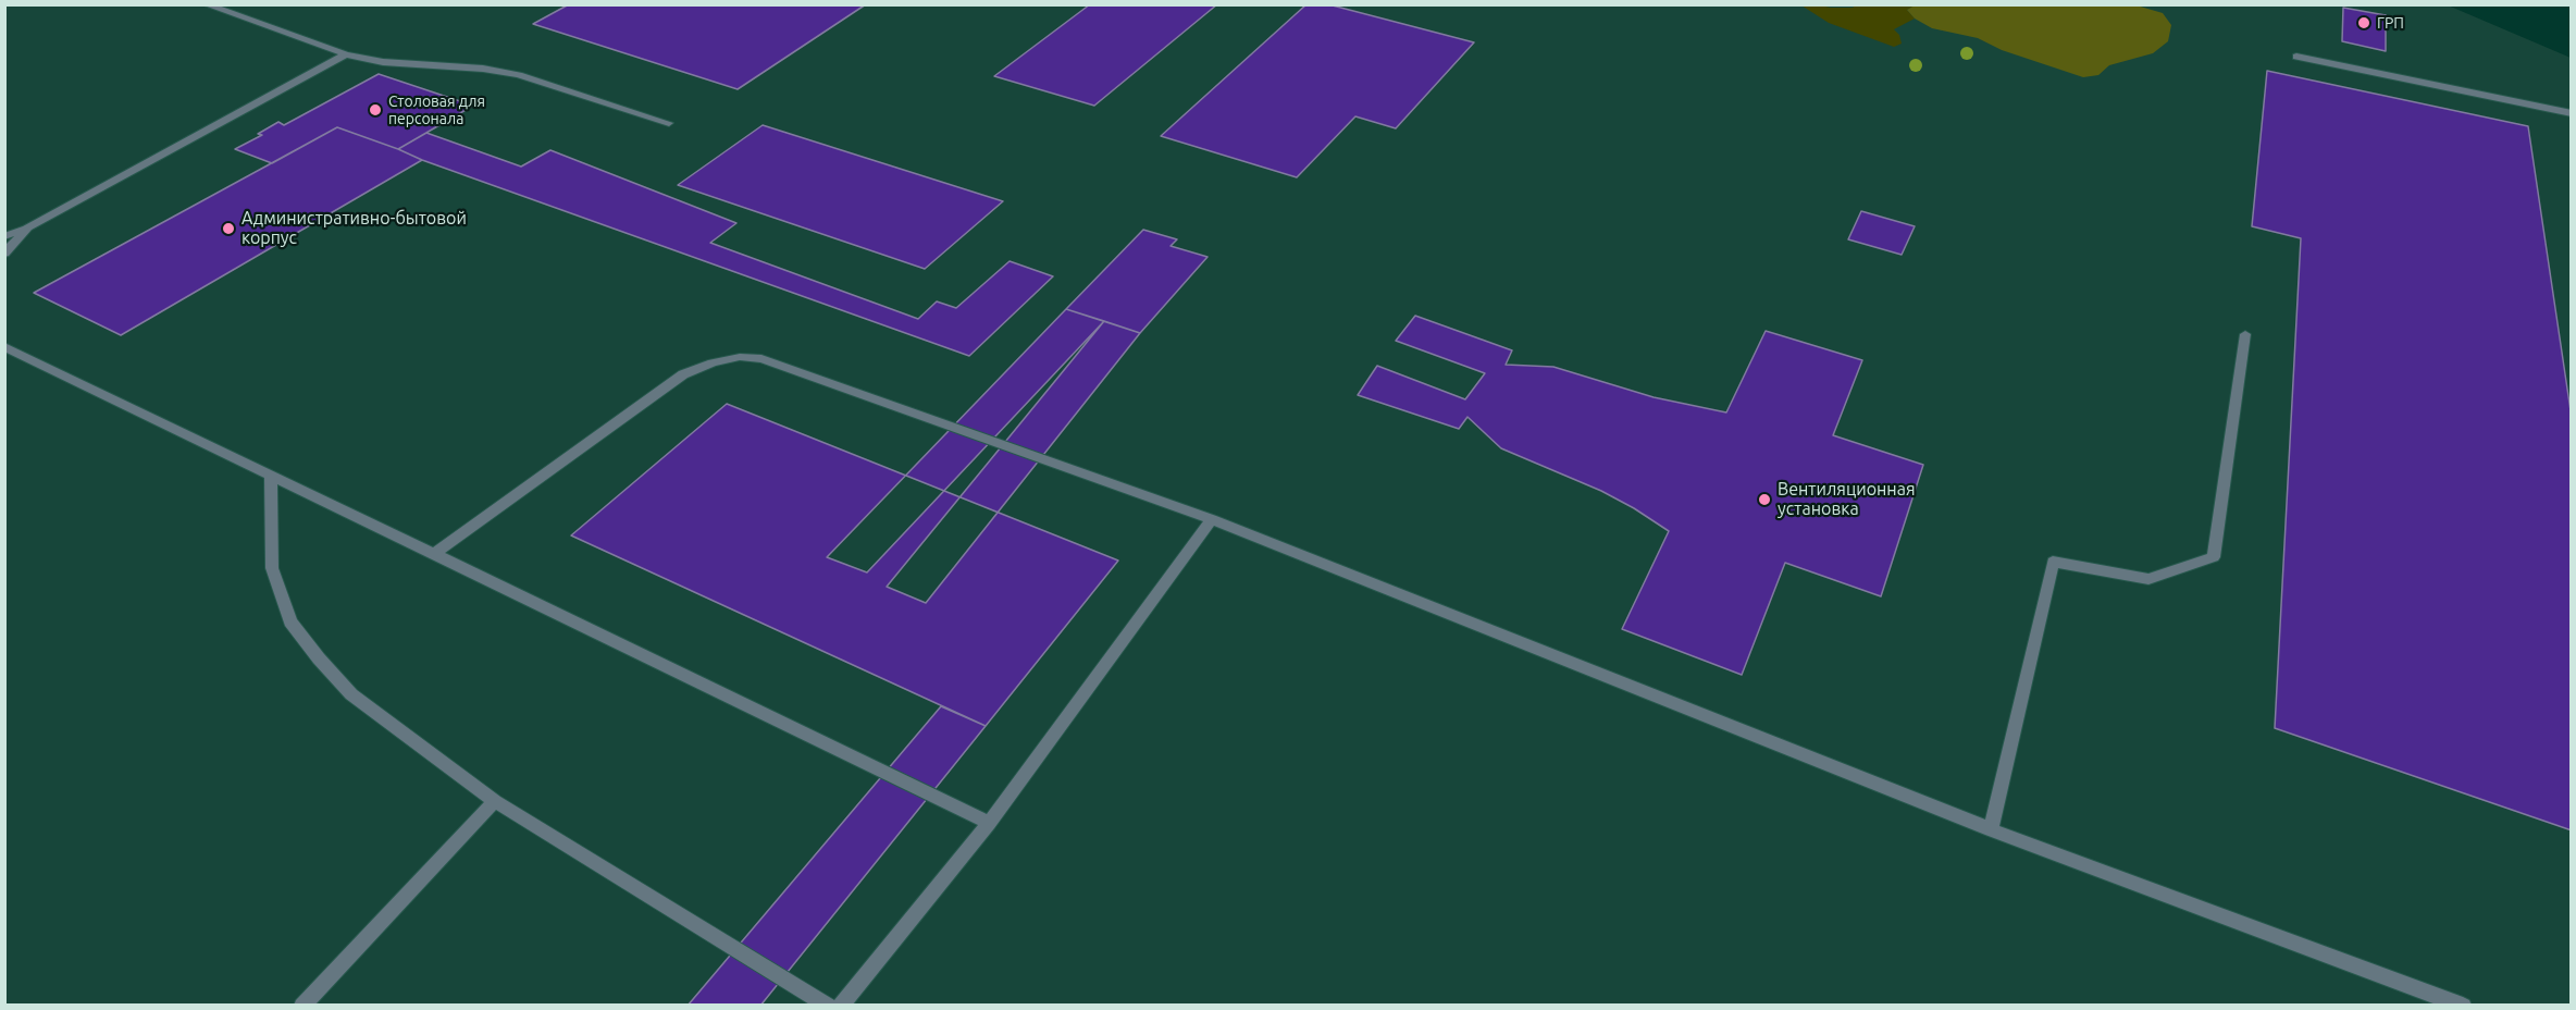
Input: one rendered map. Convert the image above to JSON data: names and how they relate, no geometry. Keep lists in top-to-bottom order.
{
  "places": [
    "ГРП",
    "Столовая для персонала",
    "Административно-бытовой корпус",
    "Вентиляционная установка"
  ]
}
